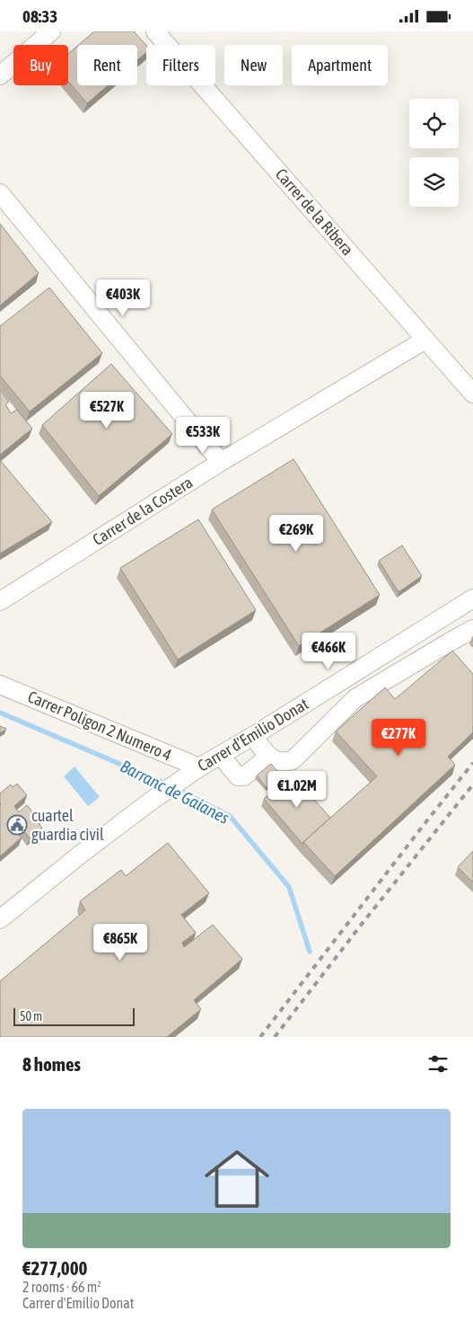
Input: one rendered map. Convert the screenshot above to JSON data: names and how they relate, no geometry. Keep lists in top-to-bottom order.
{
  "streets": {
    "street": [
      "Carrer de la Ribera",
      "Carrer de la Costera",
      "Carrer Poligon 2 Numero 4",
      "Carrer d'Emilio Donat"
    ]
  },
  "crossings": [
    ["Carrer de la Ribera", "Carrer de la Costera"],
    ["Carrer Poligon 2 Numero 4", "Carrer d'Emilio Donat"]
  ],
  "water": ["Barranc de Gaianes"],
  "places": {
    "public building": ["cuartel guardia civil"]
  },
  "scale_bar": "50 m",
  "page": {
    "status": "08:33",
    "chip": [
      "Buy",
      "Rent",
      "Filters",
      "New",
      "Apartment"
    ],
    "price": [
      "€403K",
      "€527K",
      "€533K",
      "€269K",
      "€466K",
      "€277K",
      "€1.02M",
      "€865K"
    ],
    "scale": "50 m",
    "heading": "8 homes",
    "list": [
      {
        "name": "€277,000",
        "note": "2 rooms · 66 m² · Carrer d'Emilio Donat"
      }
    ]
  }
}
